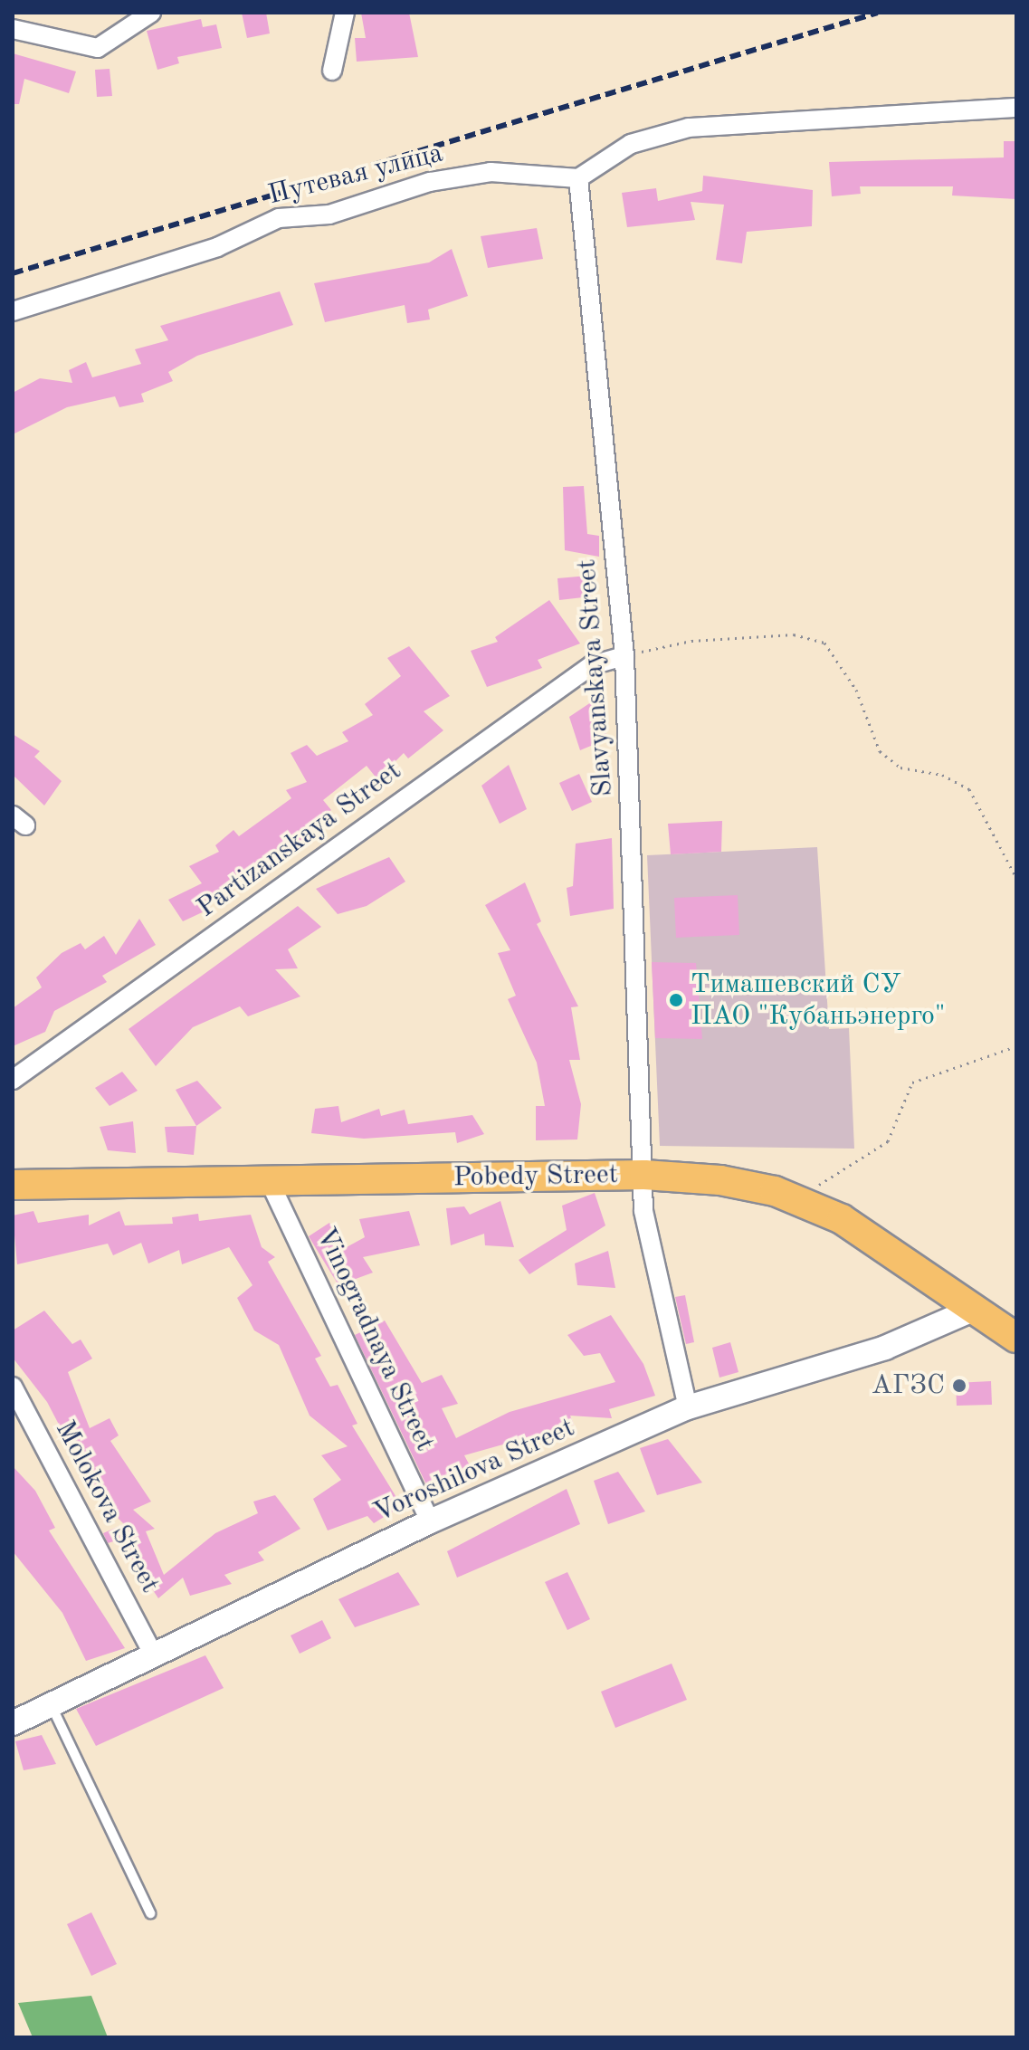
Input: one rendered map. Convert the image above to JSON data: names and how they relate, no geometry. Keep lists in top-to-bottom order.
{
  "streets": {
    "main road": ["Pobedy Street"],
    "street": [
      "Путевая улица",
      "Slavyanskaya Street",
      "Partizanskaya Street",
      "Vinogradnaya Street",
      "Voroshilova Street",
      "Molokova Street"
    ]
  },
  "crossings": [
    ["Путевая улица", "Slavyanskaya Street"],
    ["Slavyanskaya Street", "Partizanskaya Street"],
    ["Slavyanskaya Street", "Pobedy Street"],
    ["Slavyanskaya Street", "Voroshilova Street"],
    ["Pobedy Street", "Vinogradnaya Street"],
    ["Pobedy Street", "Voroshilova Street"],
    ["Vinogradnaya Street", "Voroshilova Street"],
    ["Voroshilova Street", "Molokova Street"]
  ],
  "places": ["Тимашевский СУ ПАО \"Кубаньэнерго\"", "АГЗС"]
}
